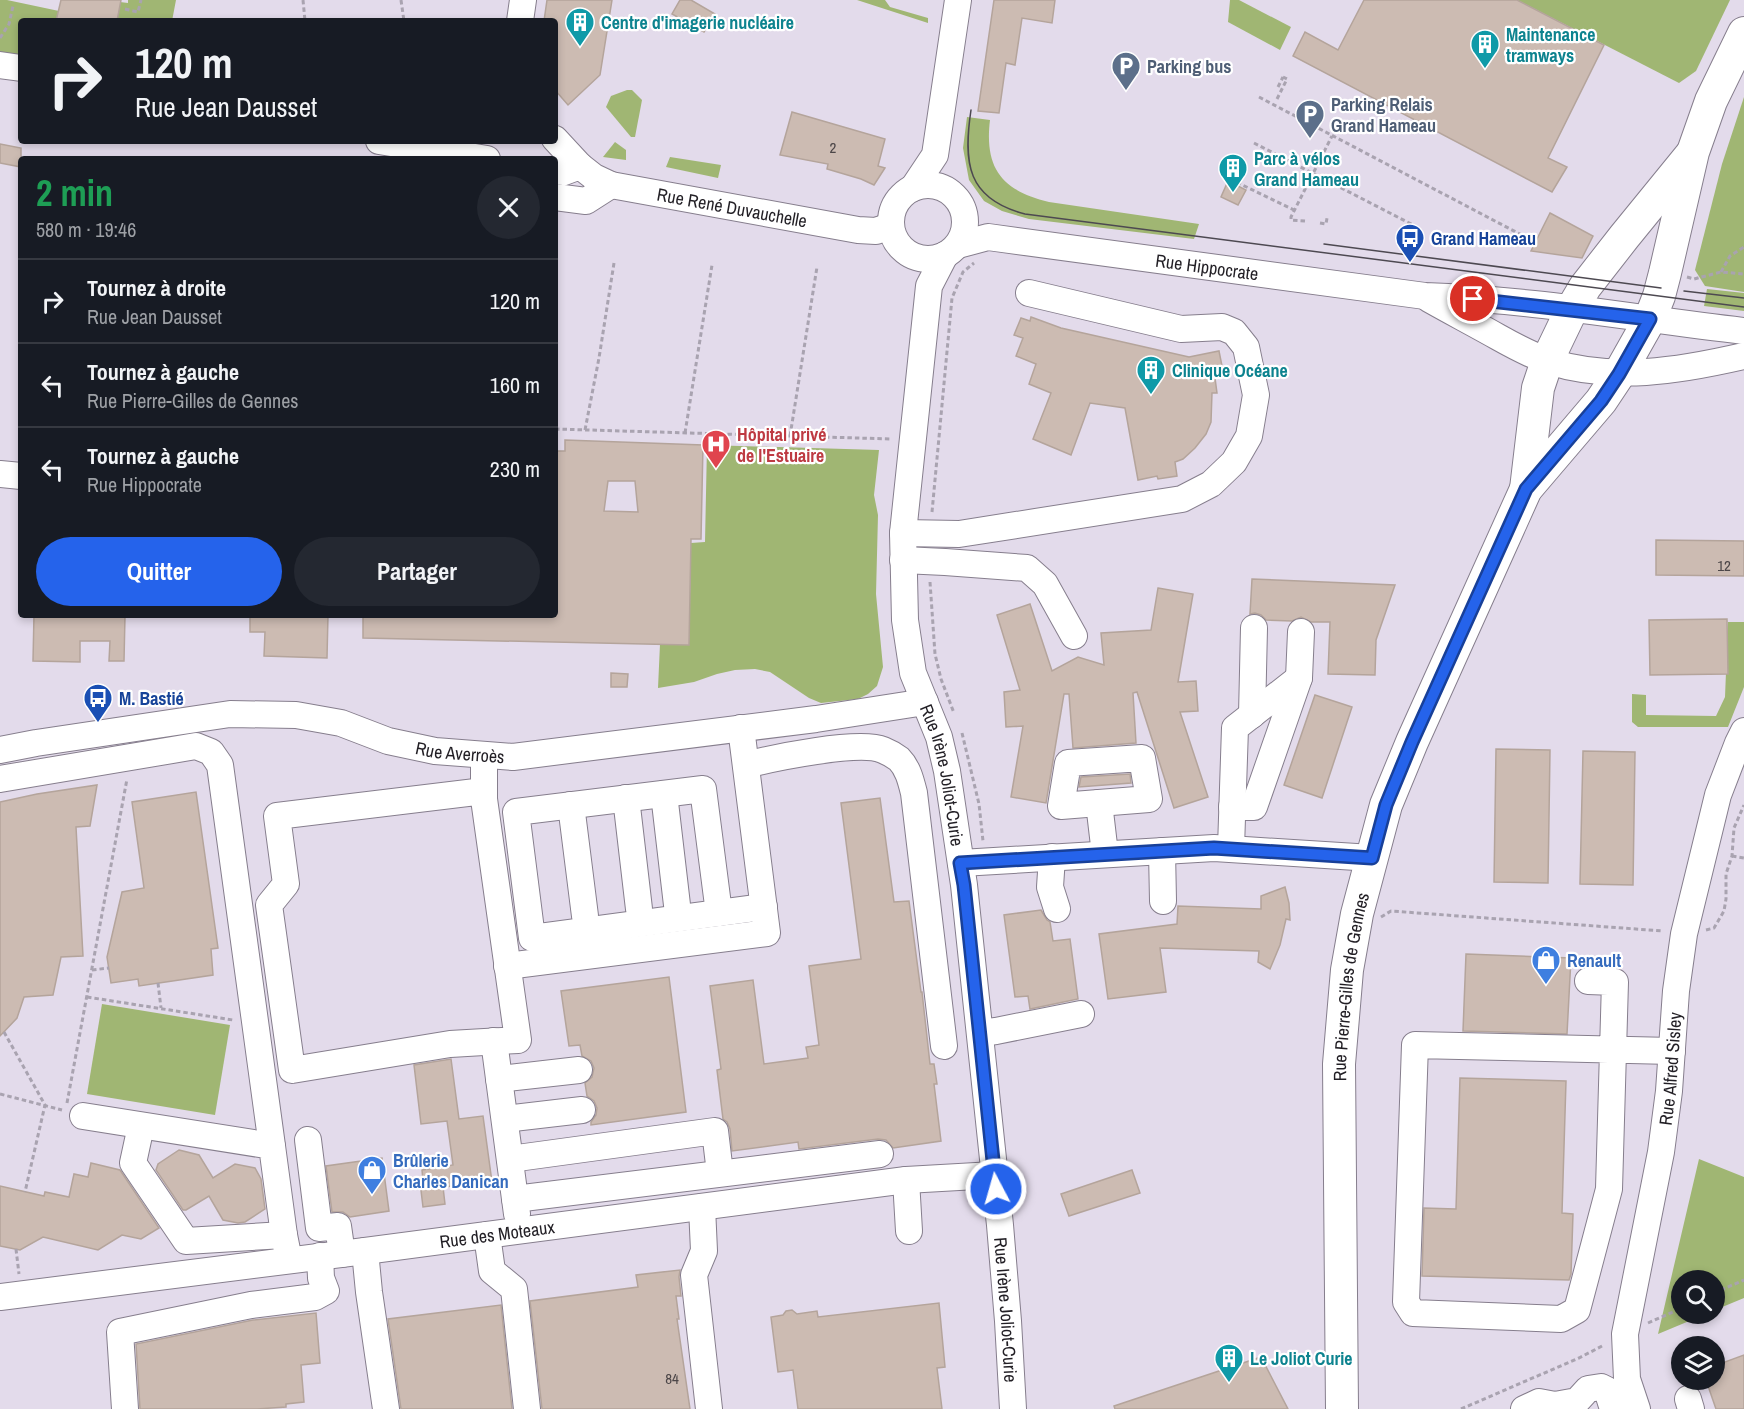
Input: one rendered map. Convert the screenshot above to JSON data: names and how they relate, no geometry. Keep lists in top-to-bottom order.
{
  "streets": {
    "main road": ["Rue Pierre-Gilles de Gennes"],
    "street": [
      "Rue René Duvauchelle",
      "Rue Hippocrate",
      "Rue Averroès",
      "Rue Irène Joliot-Curie",
      "Rue Alfred Sisley",
      "Rue des Moteaux"
    ]
  },
  "crossings": [
    ["Rue René Duvauchelle", "Rue Hippocrate"],
    ["Rue René Duvauchelle", "Rue Irène Joliot-Curie"],
    ["Rue Hippocrate", "Rue Irène Joliot-Curie"],
    ["Rue Hippocrate", "Rue Pierre-Gilles de Gennes"],
    ["Rue Averroès", "Rue Irène Joliot-Curie"],
    ["Rue Irène Joliot-Curie", "Rue des Moteaux"]
  ],
  "places": {
    "building": [
      "Centre d'imagerie nucléaire",
      "Maintenance tramways",
      "Parc à vélos Grand Hameau",
      "Clinique Océane",
      "Le Joliot Curie"
    ],
    "parking": ["Parking bus", "Parking Relais Grand Hameau"],
    "bus stop": ["Grand Hameau", "M. Bastié"],
    "hospital": ["Hôpital privé de l'Estuaire"],
    "shop": ["Renault", "Brûlerie Charles Danican"]
  },
  "house_numbers": ["2", "12", "84"],
  "page": {
    "turn": ["120 m", "Rue Jean Dausset"],
    "heading": ["2 min", "580 m · 19:46"],
    "list": [
      {
        "name": "Tournez à droite",
        "note": "Rue Jean Dausset",
        "value": "120 m"
      },
      {
        "name": "Tournez à gauche",
        "note": "Rue Pierre-Gilles de Gennes",
        "value": "160 m"
      },
      {
        "name": "Tournez à gauche",
        "note": "Rue Hippocrate",
        "value": "230 m"
      }
    ],
    "buttons": ["Quitter", "Partager"]
  }
}
